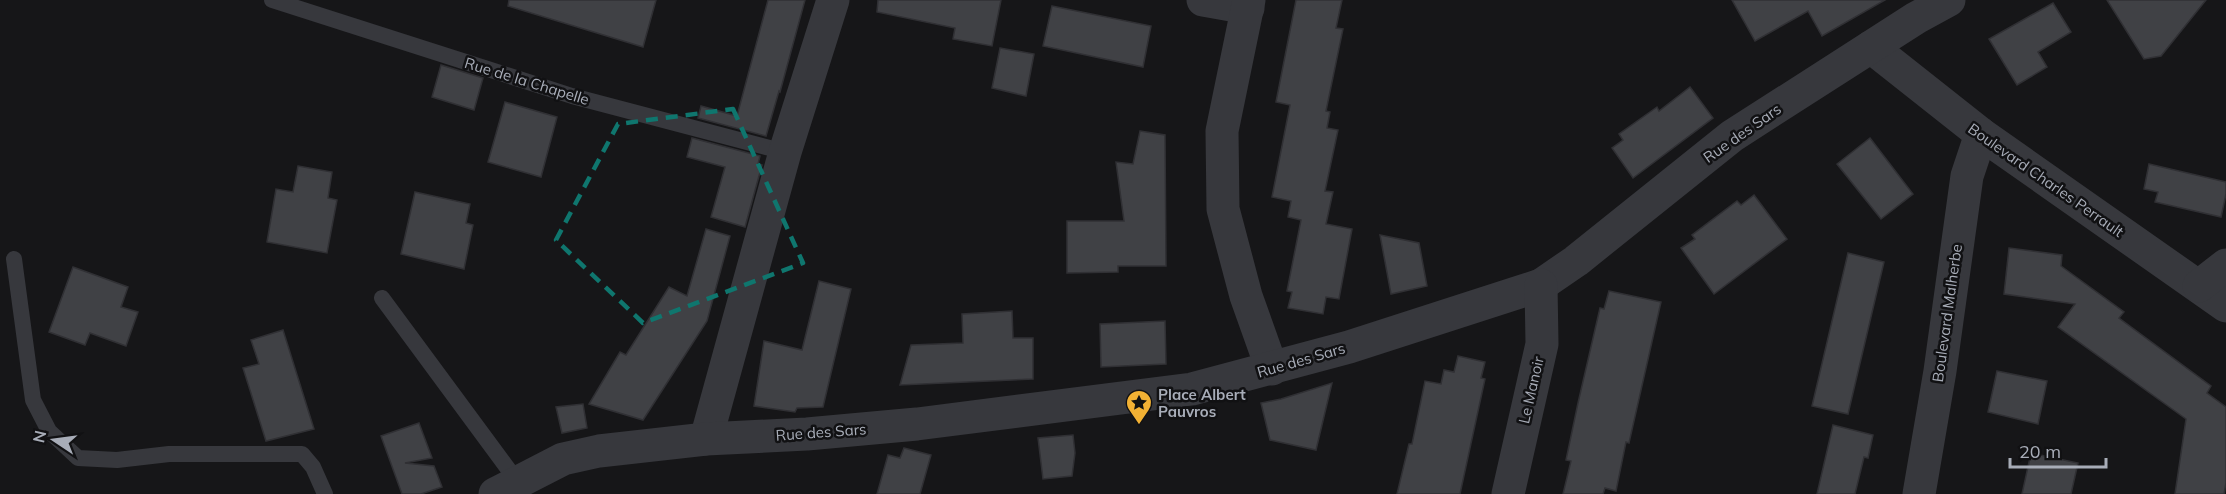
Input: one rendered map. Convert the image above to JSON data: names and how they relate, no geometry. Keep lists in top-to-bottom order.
{
  "streets": {
    "street": [
      "Rue des Sars",
      "Boulevard Charles Perrault",
      "Boulevard Malherbe",
      "Le Manoir"
    ],
    "lane": ["Rue de la Chapelle"]
  },
  "crossings": [
    ["Rue des Sars", "Boulevard Charles Perrault"],
    ["Rue des Sars", "Le Manoir"],
    ["Boulevard Charles Perrault", "Boulevard Malherbe"]
  ],
  "places": {
    "place": ["Place Albert Pauvros"]
  },
  "scale_bar": "20 m",
  "north": "left"
}
